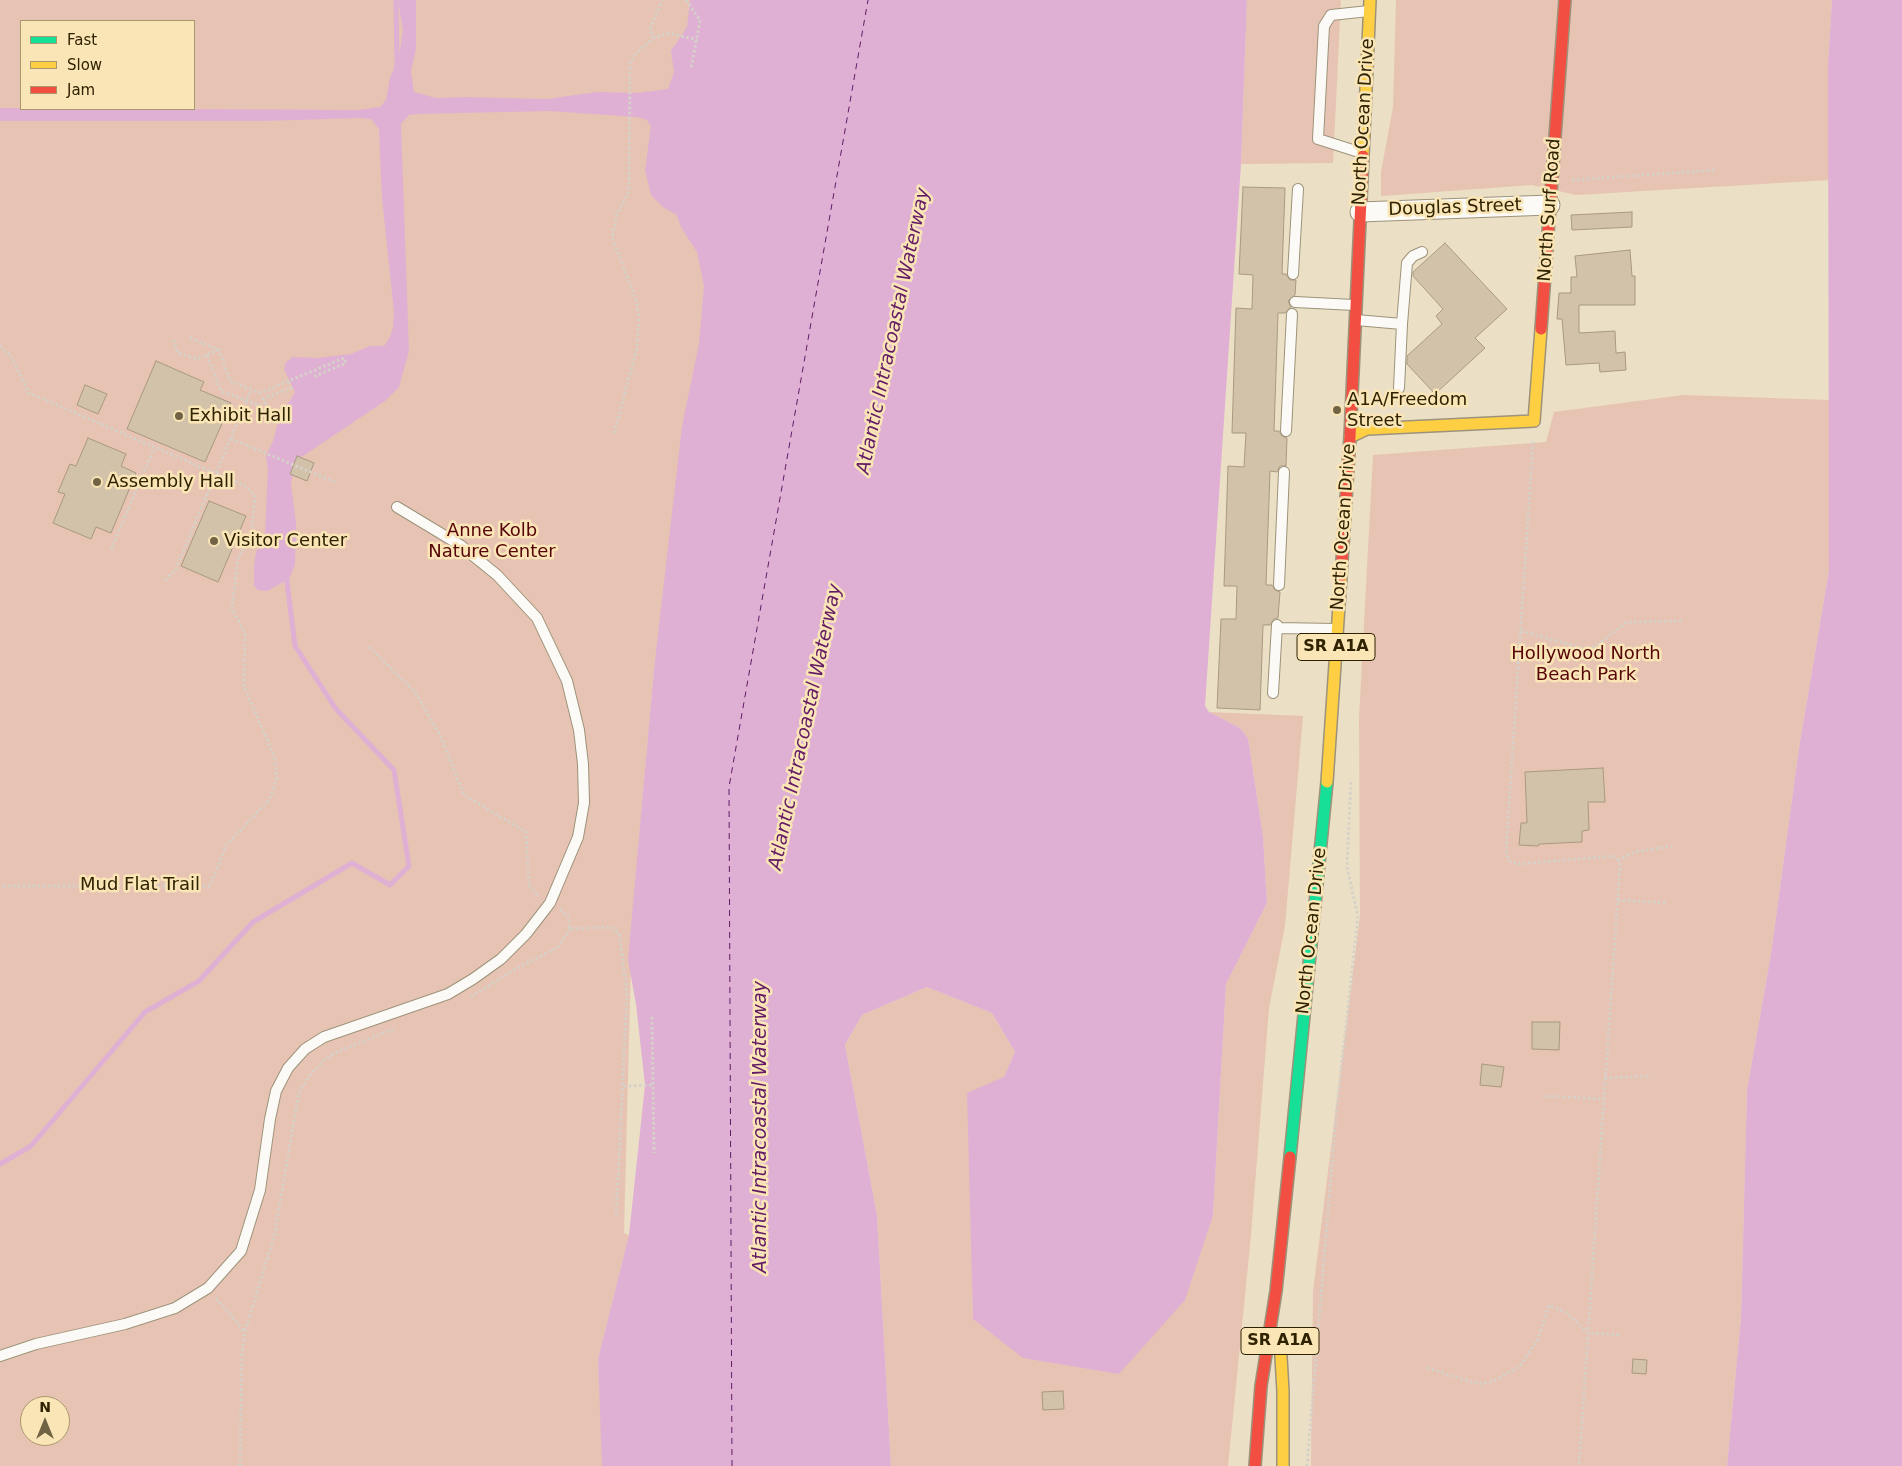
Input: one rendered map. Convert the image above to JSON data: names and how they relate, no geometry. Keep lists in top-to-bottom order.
{
  "streets": {
    "main road": ["North Ocean Drive", "North Surf Road", "SR A1A"],
    "street": ["Douglas Street"],
    "path": ["Mud Flat Trail"]
  },
  "crossings": [
    ["North Ocean Drive", "Douglas Street"],
    ["Douglas Street", "North Surf Road"]
  ],
  "water": ["Atlantic Intracoastal Waterway"],
  "parks": ["Anne Kolb Nature Center", "Hollywood North Beach Park"],
  "places": [
    "A1A/Freedom Street",
    "Exhibit Hall",
    "Assembly Hall",
    "Visitor Center"
  ],
  "legend": ["Fast", "Slow", "Jam"],
  "north": "top"
}
